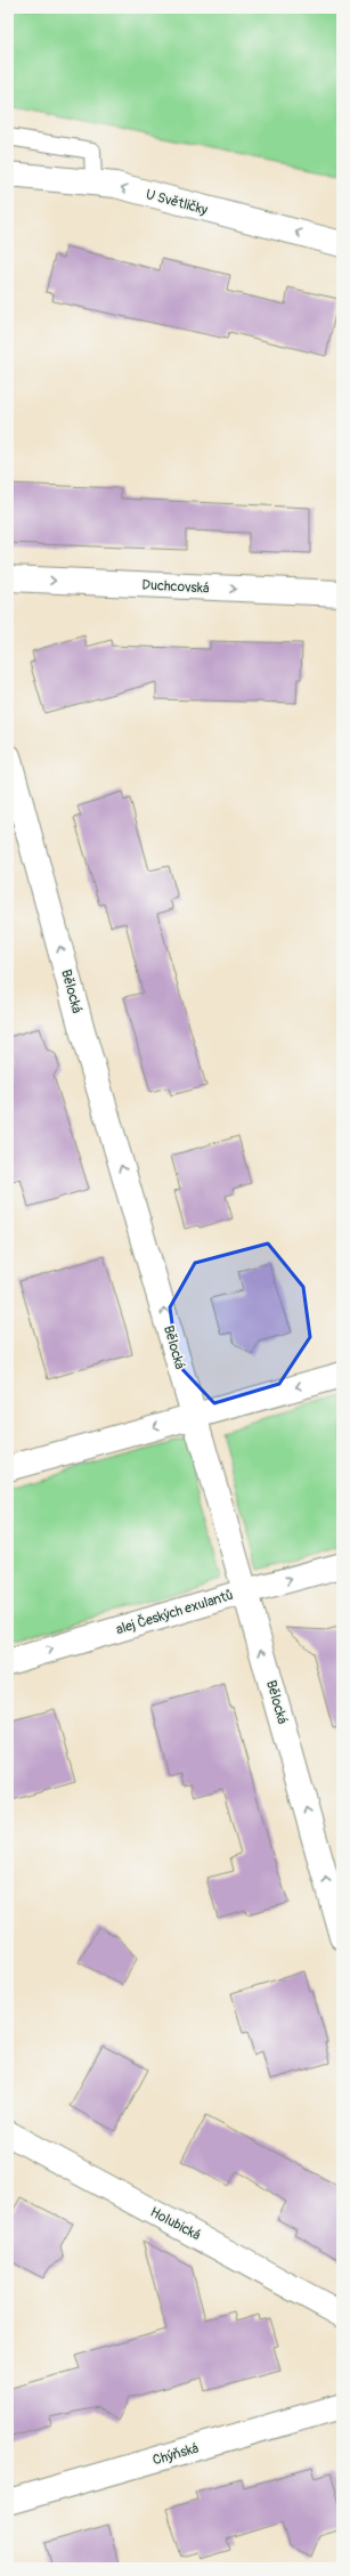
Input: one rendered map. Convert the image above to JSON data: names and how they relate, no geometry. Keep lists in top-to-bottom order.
{
  "streets": {
    "street": [
      "U Světličky",
      "Duchcovská",
      "Bělocká",
      "alej Českých exulantů",
      "Holubická",
      "Chýňská"
    ]
  },
  "crossings": [
    ["Bělocká", "alej Českých exulantů"]
  ],
  "one_way": ["U Světličky", "Duchcovská", "Bělocká"]
}
